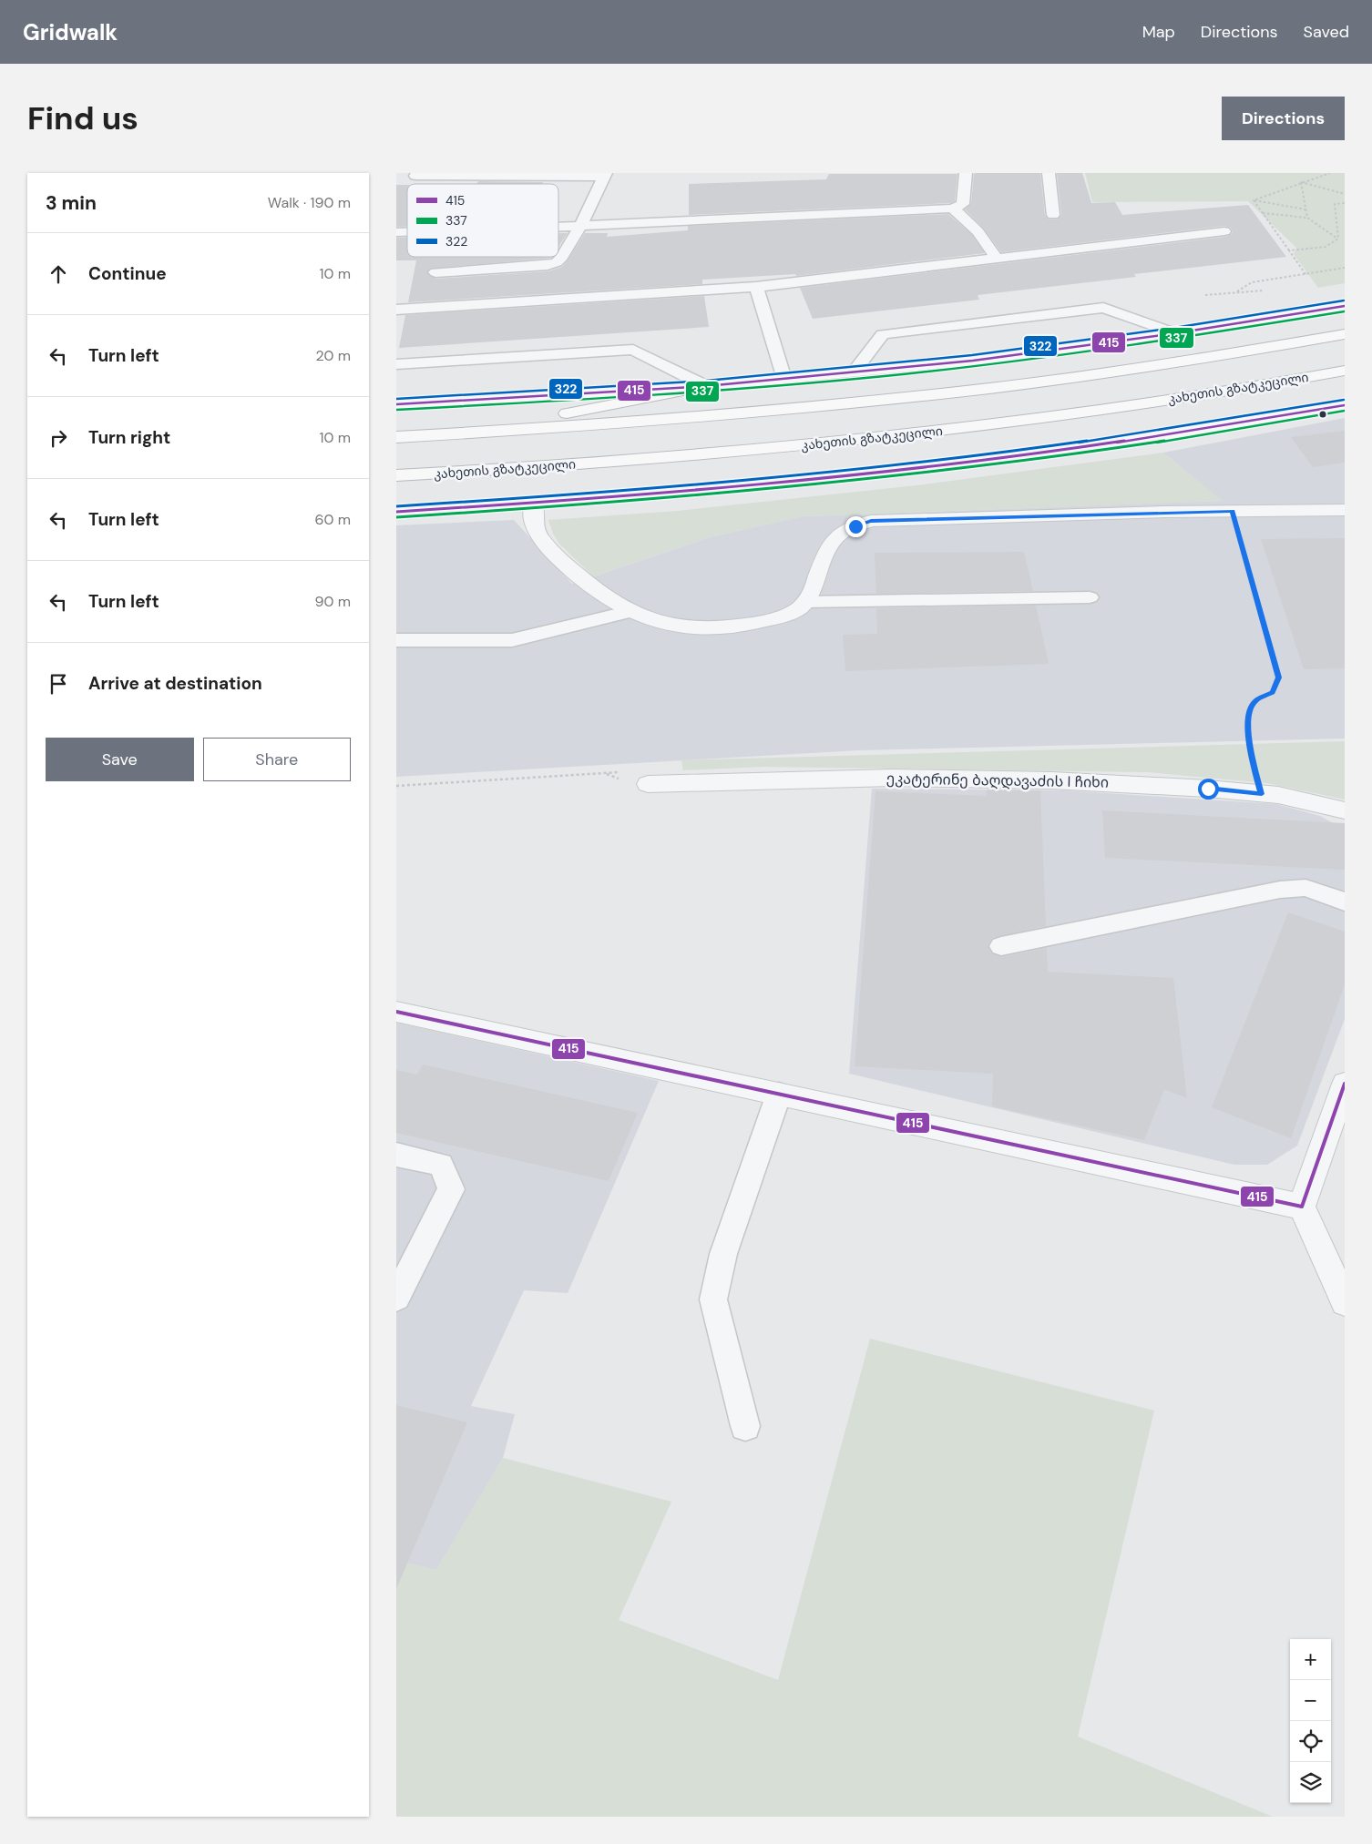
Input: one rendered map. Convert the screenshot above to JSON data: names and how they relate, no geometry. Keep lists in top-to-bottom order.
{
  "streets": {
    "main road": ["კახეთის გზატკეცილი"],
    "street": ["ეკატერინე ბაღდავაძის I ჩიხი"]
  },
  "lines": ["transit line 322", "transit line 415", "transit line 337"],
  "legend": ["415", "337", "322"],
  "page": {
    "header": "Gridwalk",
    "nav": ["Map", "Directions", "Saved"],
    "buttons": [
      "Directions",
      ["Save", "Share"]
    ],
    "title": "Find us",
    "heading": ["3 min", "Walk · 190 m"],
    "list": [
      ["Continue", "10 m"],
      ["Turn left", "20 m"],
      ["Turn right", "10 m"],
      ["Turn left", "60 m"],
      ["Turn left", "90 m"],
      "Arrive at destination"
    ],
    "map_buttons": ["+", "−"]
  }
}
